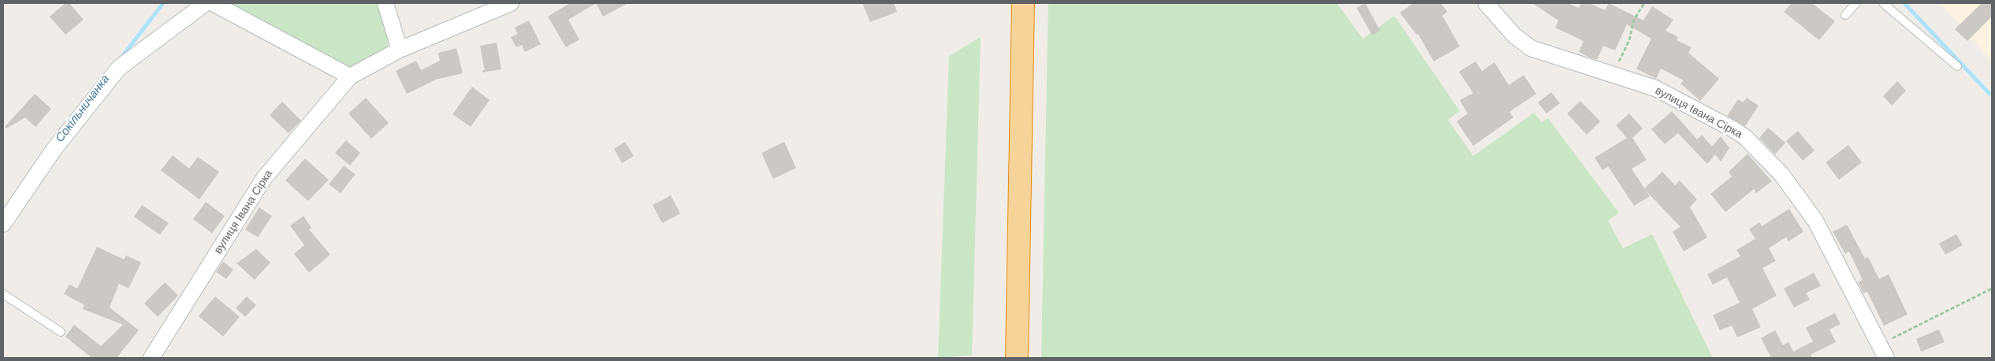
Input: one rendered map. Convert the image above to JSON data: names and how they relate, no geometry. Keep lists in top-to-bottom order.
{
  "streets": {
    "street": ["вулиця Івана Сірка"]
  },
  "water": ["Сокільничанка"]
}
